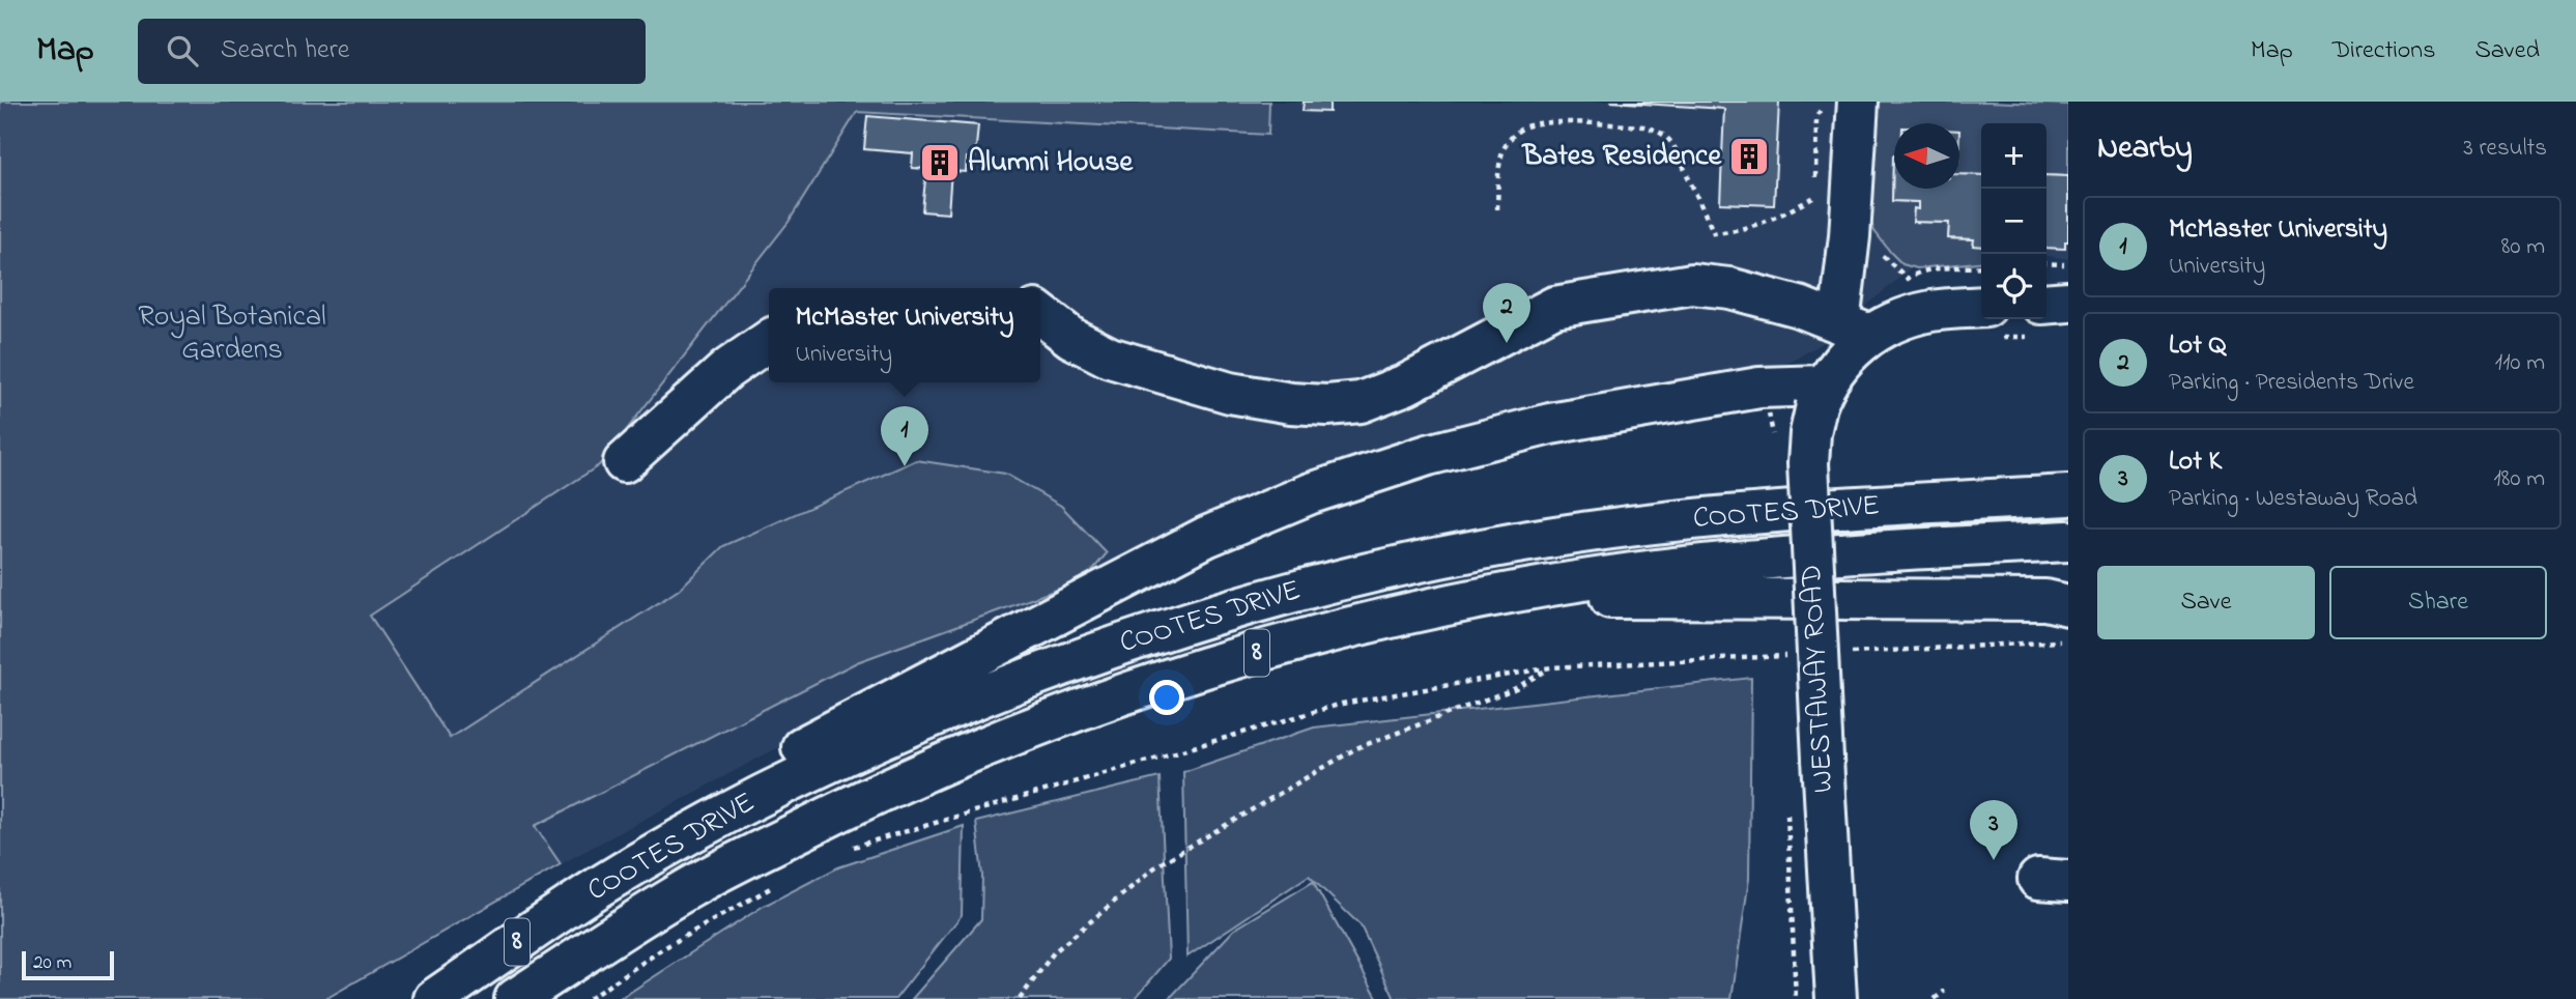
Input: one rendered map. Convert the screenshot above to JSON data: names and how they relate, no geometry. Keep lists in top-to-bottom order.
{
  "streets": {
    "main road": ["COOTES DRIVE", "8", "WESTAWAY ROAD"]
  },
  "parks": ["Royal Botanical Gardens"],
  "places": {
    "building": ["Bates Residence", "Alumni House"]
  },
  "scale_bar": "20 m",
  "north": "left",
  "page": {
    "header": "Map",
    "search": "Search here",
    "nav": ["Map", "Directions", "Saved"],
    "heading": ["Nearby", "3 results"],
    "map_buttons": ["+", "−"],
    "list": [
      {
        "mark": "1",
        "name": "McMaster University",
        "note": "University",
        "value": "80 m"
      },
      {
        "mark": "2",
        "name": "Lot Q",
        "note": "Parking · Presidents Drive",
        "value": "110 m"
      },
      {
        "mark": "3",
        "name": "Lot K",
        "note": "Parking · Westaway Road",
        "value": "180 m"
      }
    ],
    "pins": ["2", "1", "3"],
    "popup": ["McMaster University", "University"],
    "buttons": ["Save", "Share"],
    "scale": "20 m"
  }
}
